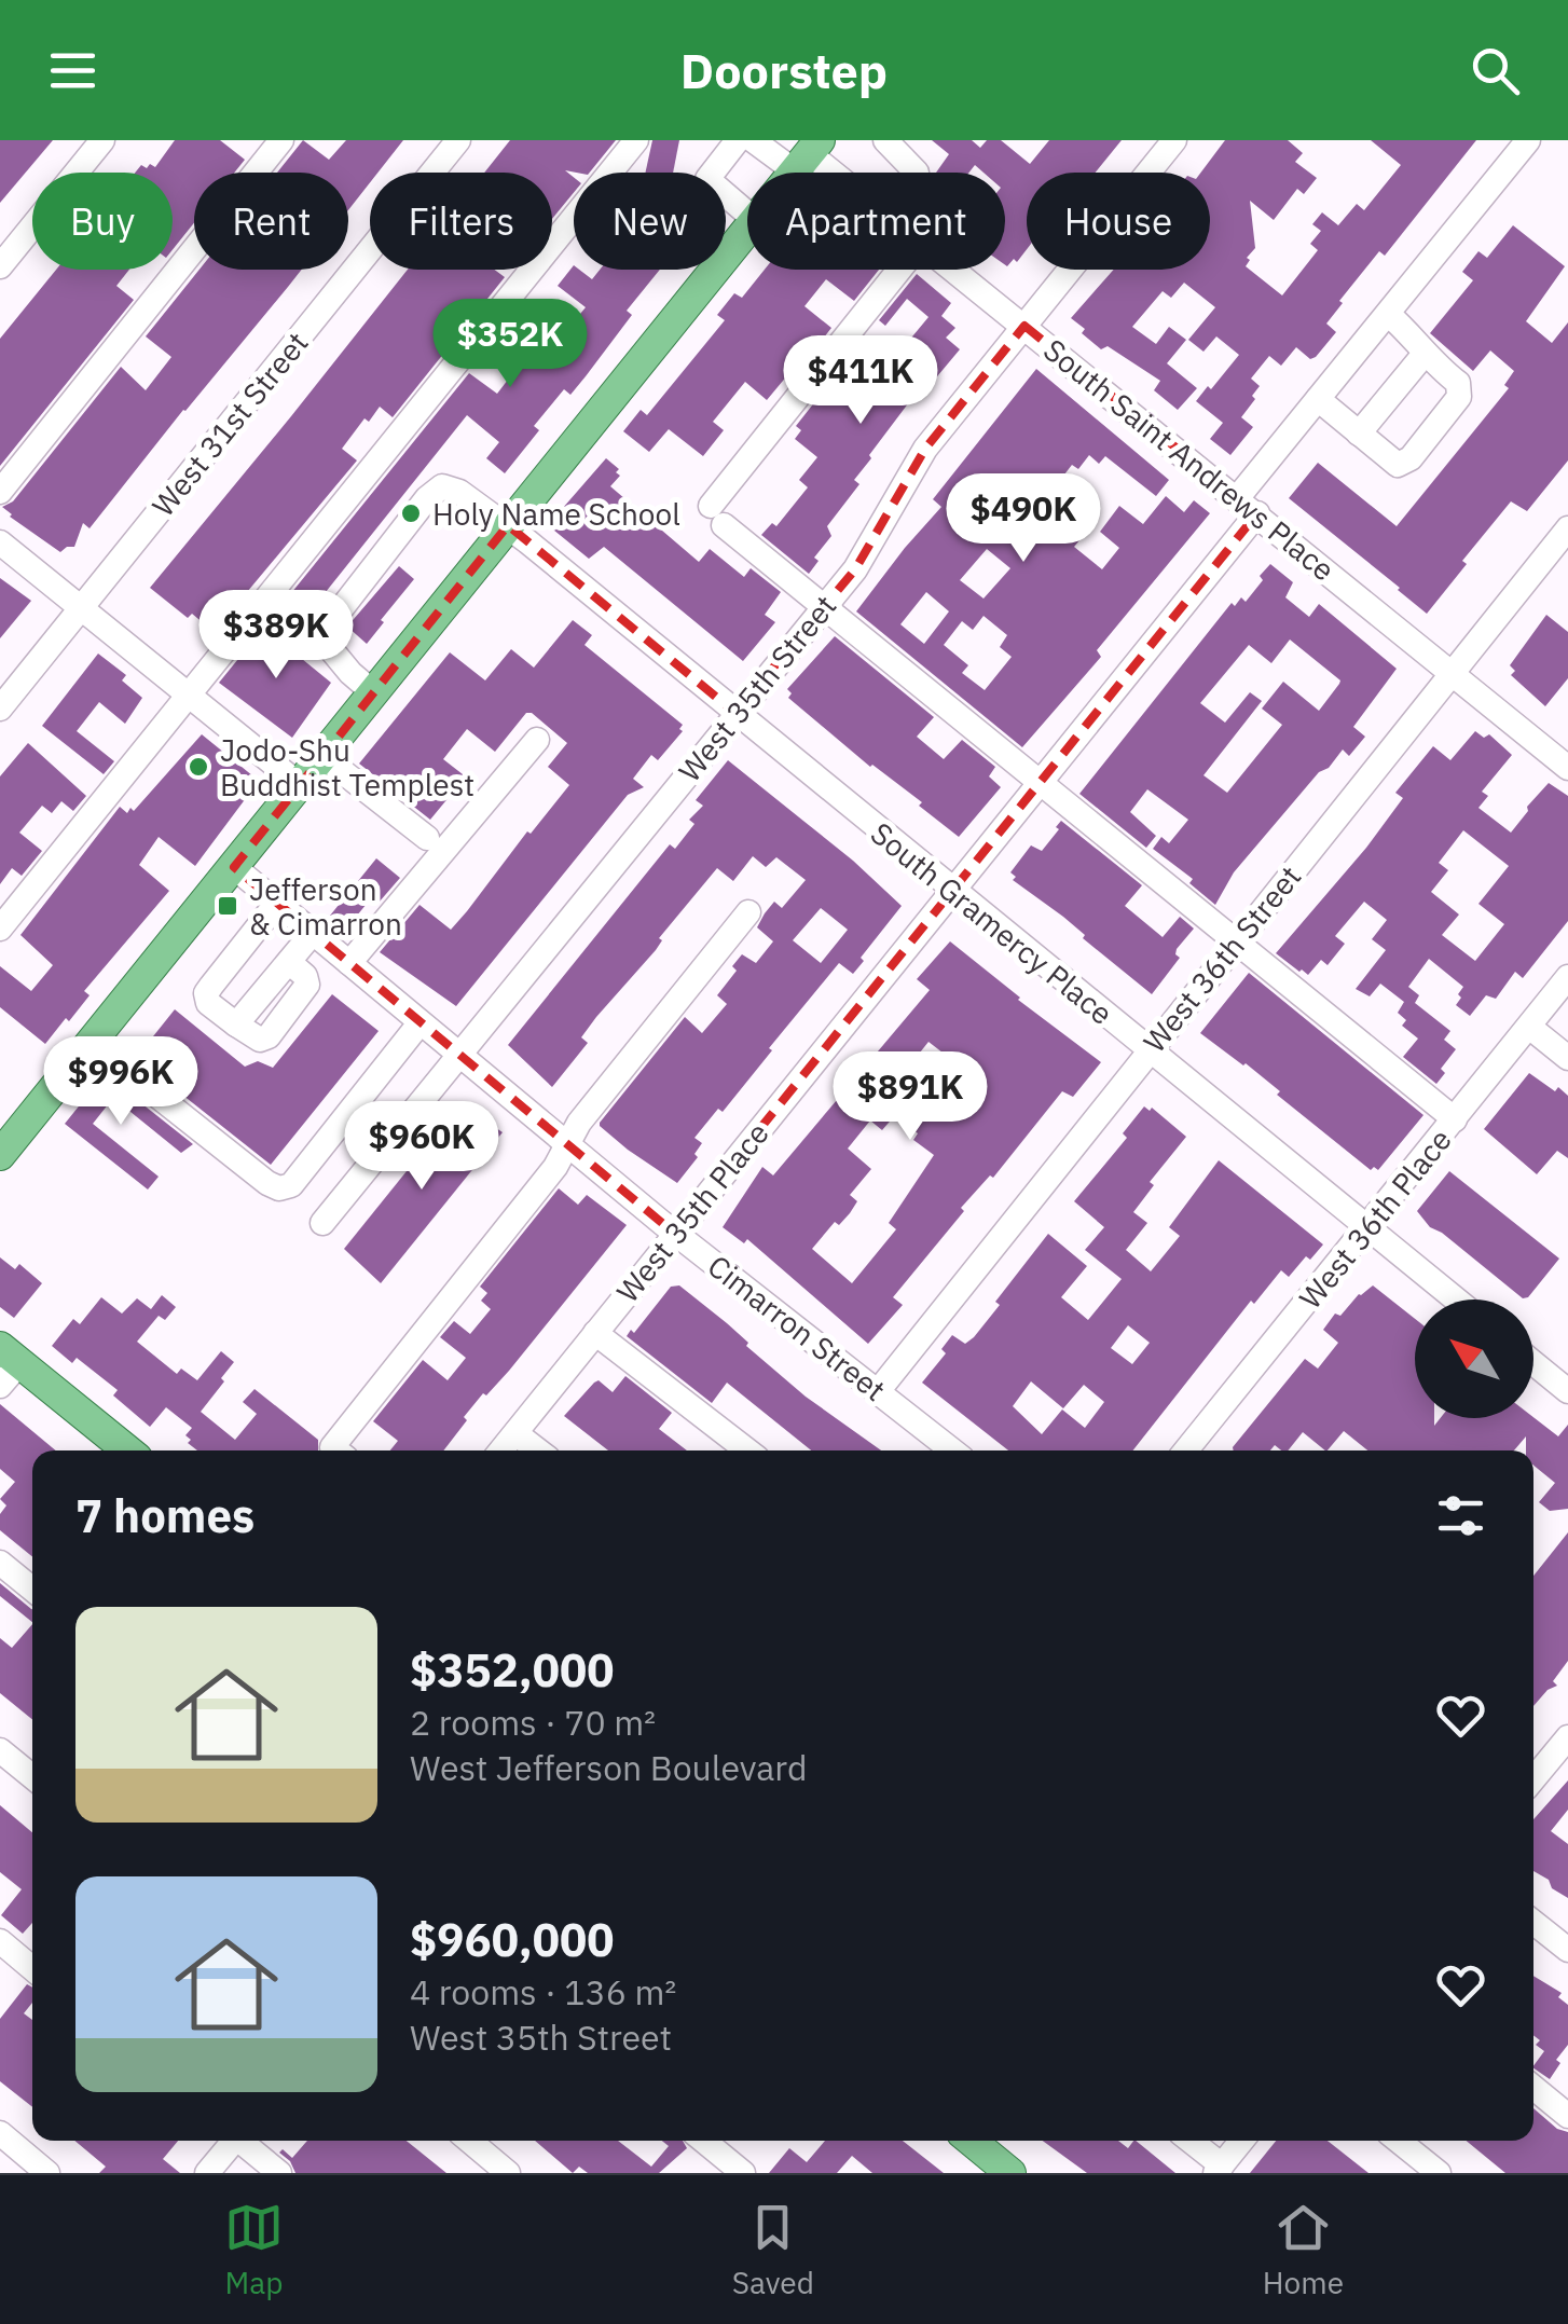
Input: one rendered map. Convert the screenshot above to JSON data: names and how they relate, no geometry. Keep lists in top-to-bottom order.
{
  "streets": {
    "street": [
      "West 31st Street",
      "South Saint Andrews Place",
      "West 35th Street",
      "South Gramercy Place",
      "West 36th Street",
      "West 35th Place",
      "West 36th Place",
      "Cimarron Street"
    ]
  },
  "crossings": [
    ["South Saint Andrews Place", "West 35th Street"],
    ["South Saint Andrews Place", "West 36th Street"],
    ["South Saint Andrews Place", "West 35th Place"],
    ["West 35th Street", "South Gramercy Place"],
    ["West 35th Street", "Cimarron Street"],
    ["South Gramercy Place", "West 36th Street"],
    ["South Gramercy Place", "West 35th Place"],
    ["South Gramercy Place", "West 36th Place"],
    ["West 36th Street", "Cimarron Street"],
    ["West 35th Place", "Cimarron Street"]
  ],
  "places": {
    "other": ["Holy Name School", "Jodo-Shu Buddhist Templest"],
    "transit": ["Jefferson & Cimarron"]
  },
  "north": "top left",
  "page": {
    "header": "Doorstep",
    "chip": [
      "Buy",
      "Rent",
      "Filters",
      "New",
      "Apartment",
      "House"
    ],
    "price": [
      "$352K",
      "$411K",
      "$490K",
      "$389K",
      "$996K",
      "$891K",
      "$960K"
    ],
    "heading": "7 homes",
    "list": [
      {
        "name": "$352,000",
        "note": "2 rooms · 70 m² · West Jefferson Boulevard"
      },
      {
        "name": "$960,000",
        "note": "4 rooms · 136 m² · West 35th Street"
      }
    ],
    "tabs": ["Map", "Saved", "Home"]
  }
}
